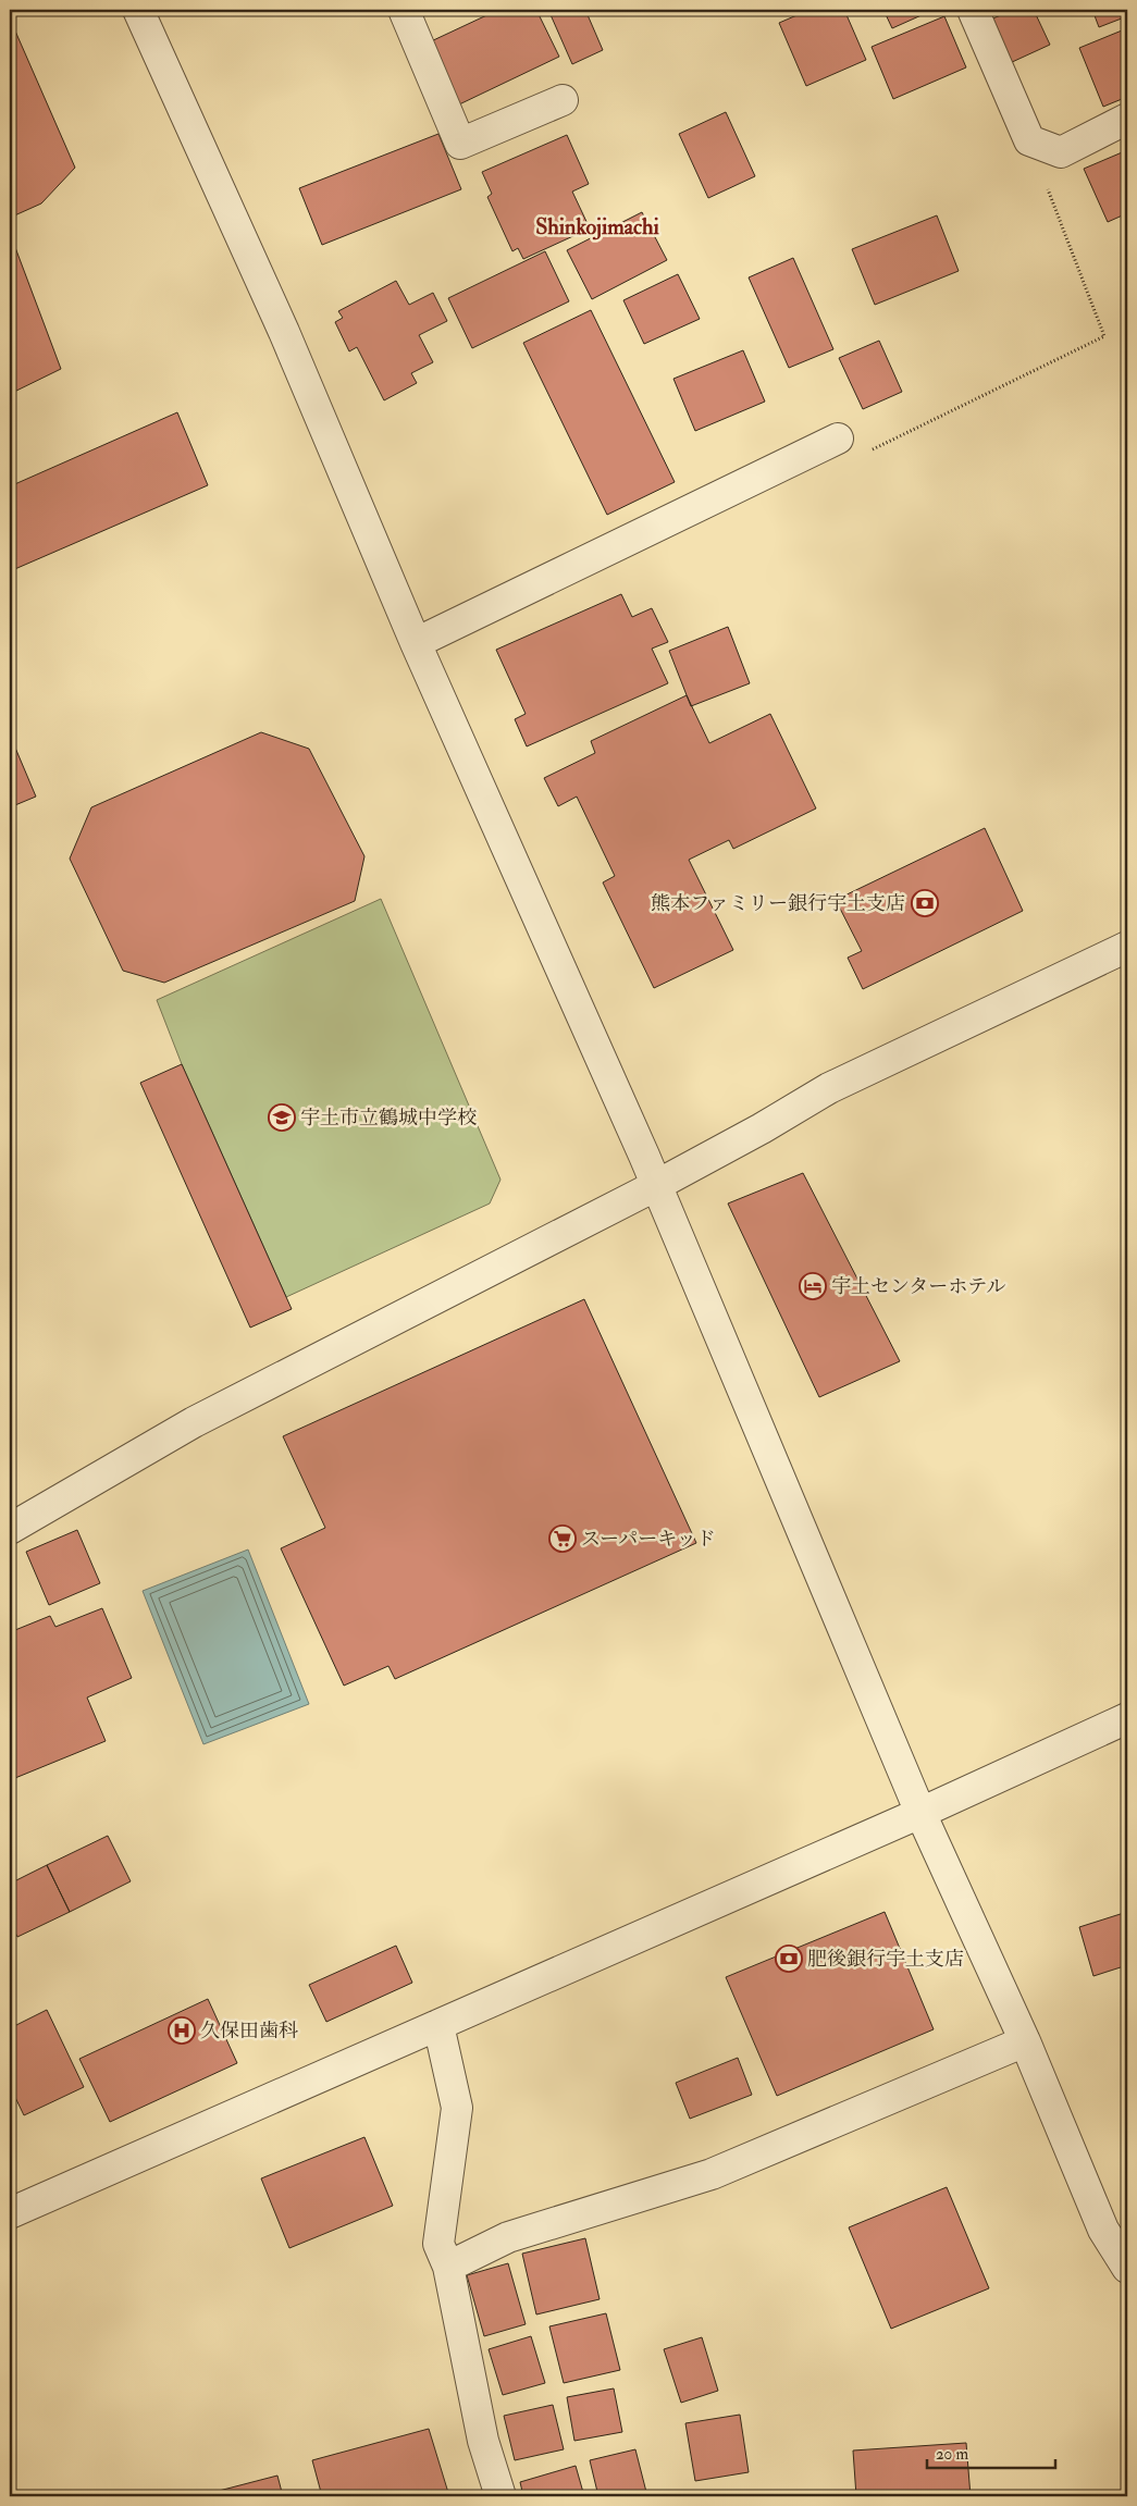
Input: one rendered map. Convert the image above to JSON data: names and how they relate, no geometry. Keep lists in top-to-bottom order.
{
  "districts": ["Shinkojimachi"],
  "places": {
    "bank": ["熊本ファミリー銀行宇土支店", "肥後銀行宇土支店"],
    "school or university": ["宇土市立鶴城中学校"],
    "hotel": ["宇土センターホテル"],
    "supermarket": ["スーパーキッド"],
    "hospital": ["久保田歯科"]
  },
  "scale_bar": "20 m"
}
